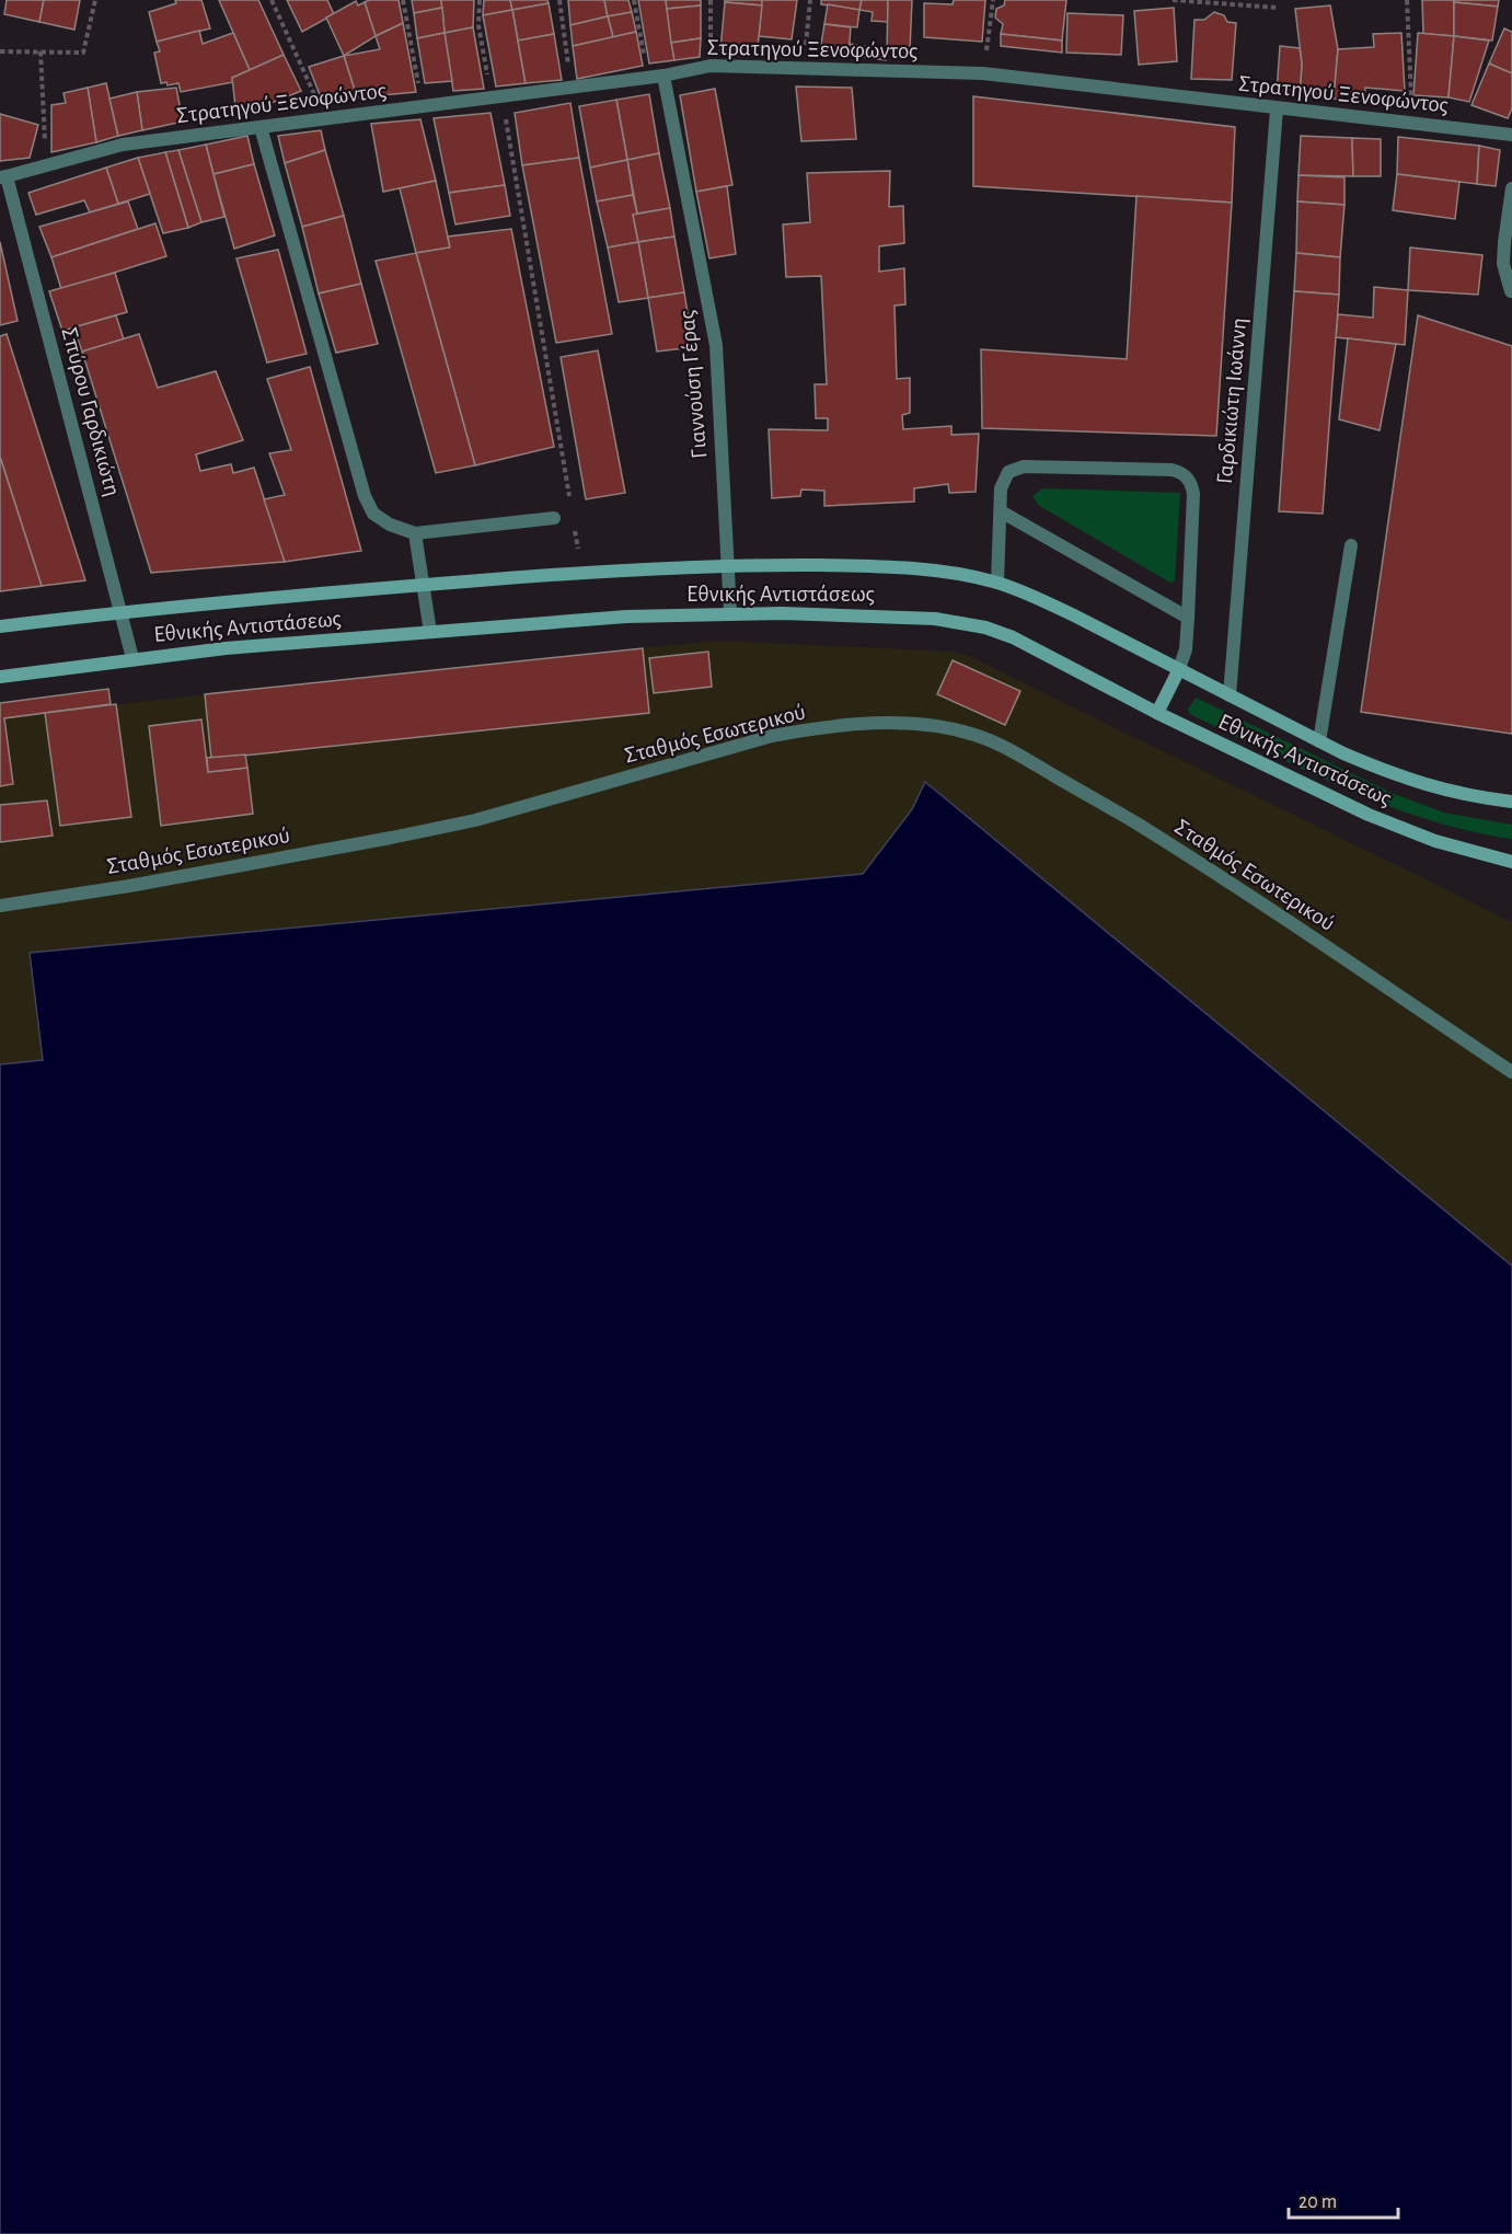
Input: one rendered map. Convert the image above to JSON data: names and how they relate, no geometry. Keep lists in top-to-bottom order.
{
  "streets": {
    "main road": ["Εθνικής Αντιστάσεως"],
    "street": [
      "Στρατηγού Ξενοφώντος",
      "Γιαννούση Γέρας",
      "Γαρδικιώτη Ιωάννη",
      "Σπύρου Γαρδικιώτη",
      "Σταθμός Εσωτερικού"
    ]
  },
  "crossings": [
    ["Στρατηγού Ξενοφώντος", "Γιαννούση Γέρας"],
    ["Στρατηγού Ξενοφώντος", "Γαρδικιώτη Ιωάννη"],
    ["Στρατηγού Ξενοφώντος", "Σπύρου Γαρδικιώτη"],
    ["Γιαννούση Γέρας", "Εθνικής Αντιστάσεως"],
    ["Γαρδικιώτη Ιωάννη", "Εθνικής Αντιστάσεως"],
    ["Σπύρου Γαρδικιώτη", "Εθνικής Αντιστάσεως"]
  ],
  "scale_bar": "20 m"
}
